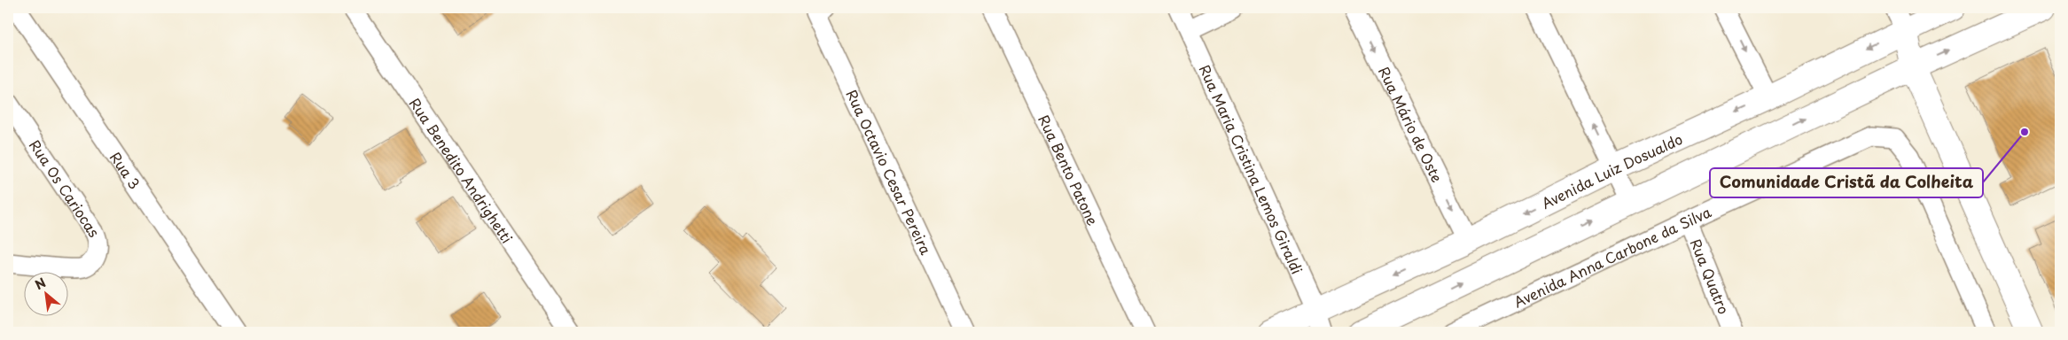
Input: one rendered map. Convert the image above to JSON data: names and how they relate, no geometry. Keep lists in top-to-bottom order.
{
  "streets": {
    "street": [
      "Rua Mário de Oste",
      "Rua Maria Cristina Lemos Giraldi",
      "Rua 3",
      "Rua Benedito Andrighetti",
      "Rua Bento Patone",
      "Avenida Luiz Dosualdo",
      "Rua Octavio Cesar Pereira",
      "Rua Os Cariocas",
      "Avenida Anna Carbone da Silva",
      "Rua Quatro"
    ]
  },
  "crossings": [
    ["Rua Mário de Oste", "Avenida Luiz Dosualdo"],
    ["Rua Maria Cristina Lemos Giraldi", "Avenida Luiz Dosualdo"],
    ["Avenida Anna Carbone da Silva", "Rua Quatro"]
  ],
  "places": ["Comunidade Cristã da Colheita"],
  "north": "top left"
}
